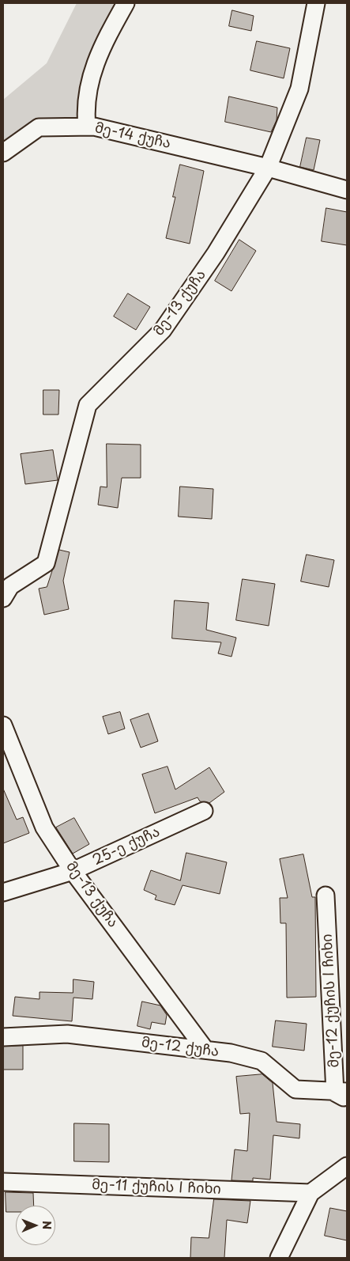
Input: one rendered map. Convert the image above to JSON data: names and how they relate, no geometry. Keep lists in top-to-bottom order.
{
  "streets": {
    "street": [
      "მე-14 ქუჩა",
      "მე-13 ქუჩა",
      "25-ე ქუჩა",
      "მე-12 ქუჩის I ჩიხი",
      "მე-12 ქუჩა",
      "მე-11 ქუჩის I ჩიხი"
    ]
  },
  "crossings": [
    ["მე-14 ქუჩა", "მე-13 ქუჩა"],
    ["მე-13 ქუჩა", "25-ე ქუჩა"],
    ["მე-13 ქუჩა", "მე-12 ქუჩა"],
    ["მე-12 ქუჩის I ჩიხი", "მე-12 ქუჩა"]
  ],
  "north": "right"
}
